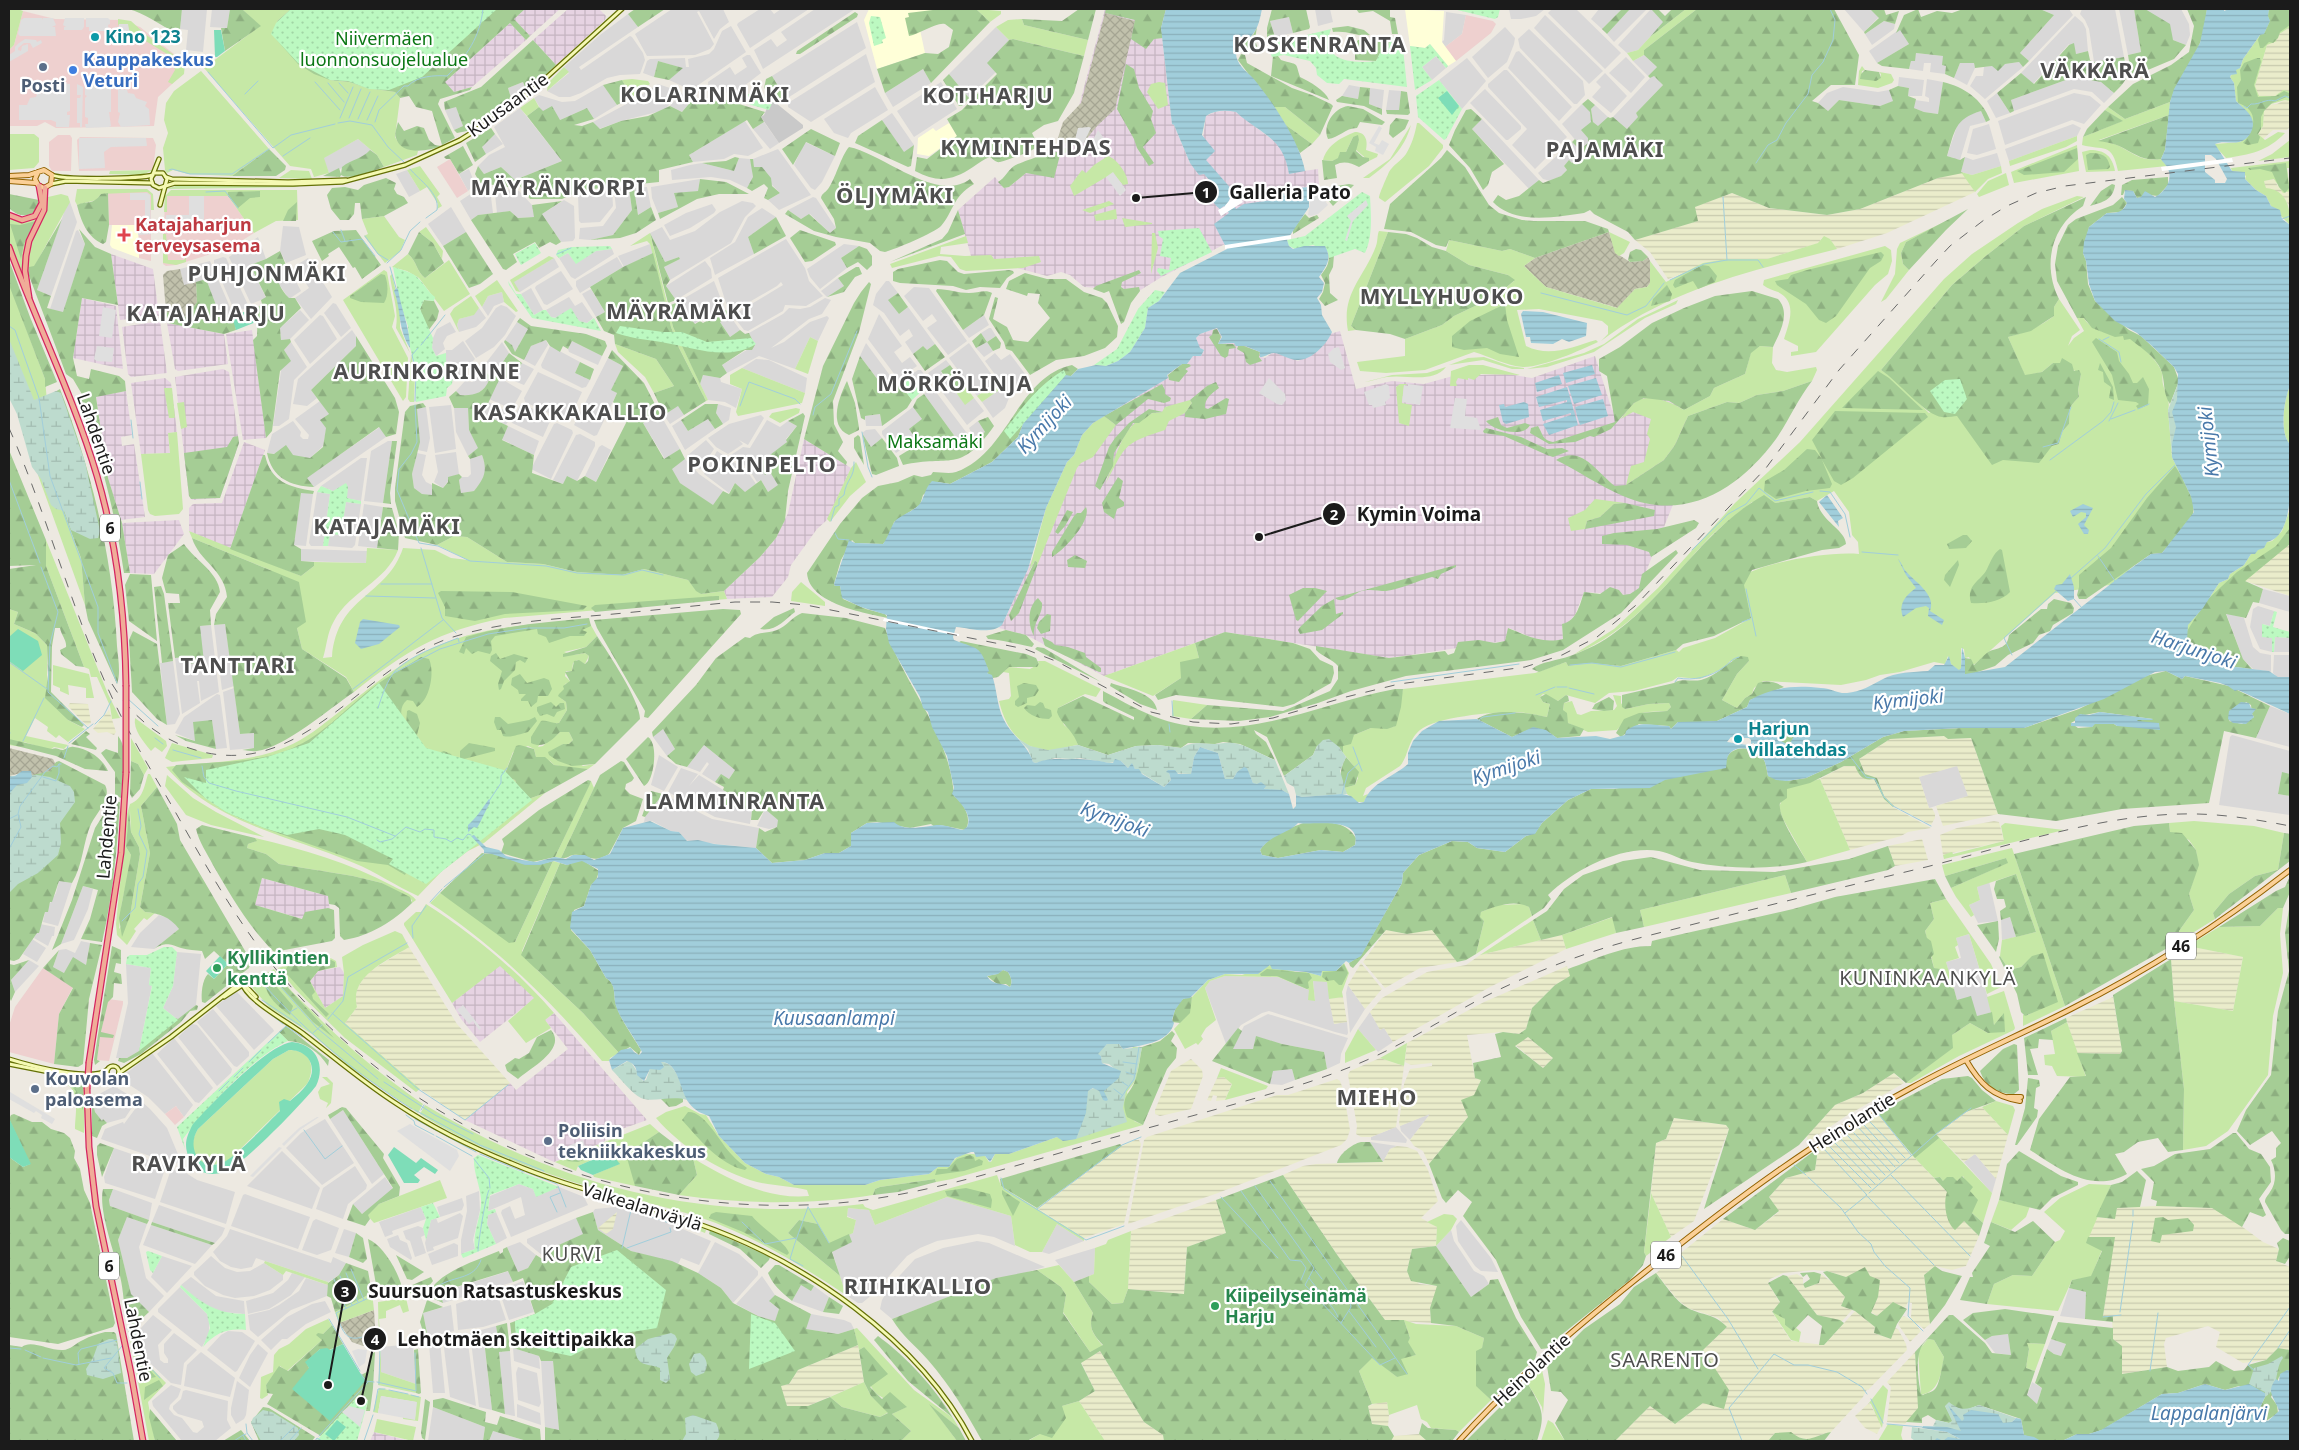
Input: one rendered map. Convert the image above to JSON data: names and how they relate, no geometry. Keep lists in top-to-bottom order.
{
  "streets": {
    "highway": ["Lahdentie", "6"],
    "main road": [
      "Kuusaantie",
      "46",
      "Heinolantie",
      "Valkealanväylä"
    ]
  },
  "districts": [
    "KOSKENRANTA",
    "VÄKKÄRÄ",
    "KOLARINMÄKI",
    "KOTIHARJU",
    "KYMINTEHDAS",
    "PAJAMÄKI",
    "MÄYRÄNKORPI",
    "ÖLJYMÄKI",
    "PUHJONMÄKI",
    "MYLLYHUOKO",
    "MÄYRÄMÄKI",
    "KATAJAHARJU",
    "AURINKORINNE",
    "MÖRKÖLINJA",
    "KASAKKAKALLIO",
    "POKINPELTO",
    "KATAJAMÄKI",
    "TANTTARI",
    "LAMMINRANTA",
    "KUNINKAANKYLÄ",
    "MIEHO",
    "RAVIKYLÄ",
    "KURVI",
    "RIIHIKALLIO",
    "SAARENTO"
  ],
  "water": [
    "Kymijoki",
    "Harjunjoki",
    "Kuusaanlampi",
    "Lappalanjärvi"
  ],
  "parks": ["Niivermäen luonnonsuojelualue", "Maksamäki"],
  "places": {
    "other": [
      "Kino 123",
      "Posti",
      "Kauppakeskus Veturi",
      "Galleria Pato",
      "Kymin Voima",
      "Harjun villatehdas",
      "Kyllikintien kenttä",
      "Kouvolan paloasema",
      "Poliisin tekniikkakeskus",
      "Kiipeilyseinämä Harju",
      "Suursuon Ratsastuskeskus",
      "Lehotmäen skeittipaikka"
    ],
    "health": ["Katajaharjun terveysasema"]
  }
}
